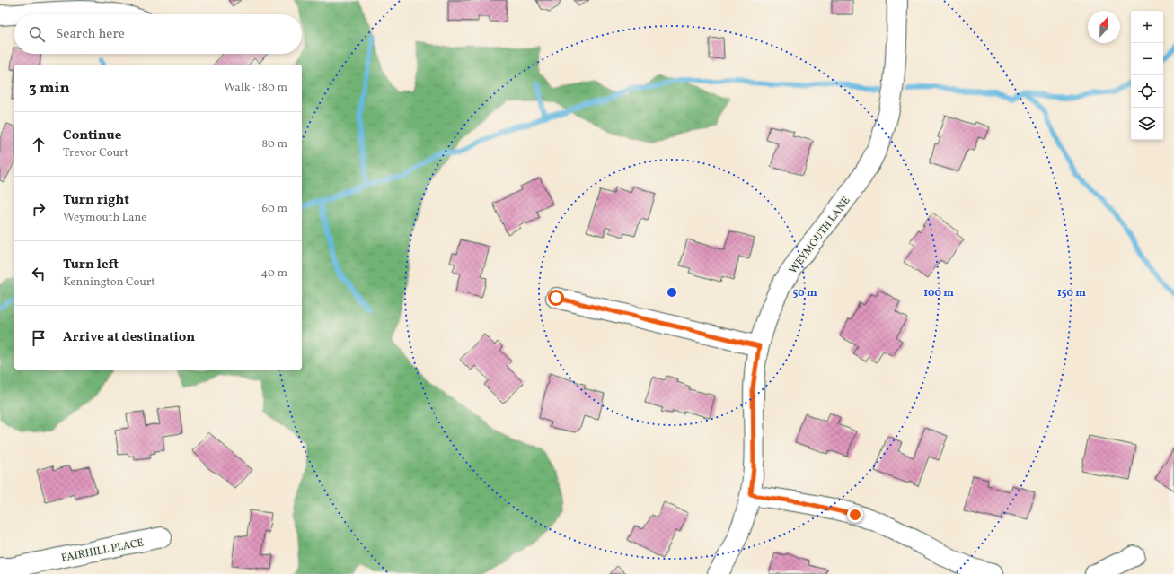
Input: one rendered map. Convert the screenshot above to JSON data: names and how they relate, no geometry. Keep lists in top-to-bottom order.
{
  "streets": {
    "street": ["WEYMOUTH LANE", "FAIRHILL PLACE"]
  },
  "north": "top",
  "page": {
    "map_buttons": ["+", "−"],
    "search": "Search here",
    "heading": ["3 min", "Walk · 180 m"],
    "list": [
      ["Continue", "Trevor Court", "80 m"],
      ["Turn right", "Weymouth Lane", "60 m"],
      ["Turn left", "Kennington Court", "40 m"],
      "Arrive at destination"
    ]
  },
  "rings": ["50 m", "100 m", "150 m"]
}
